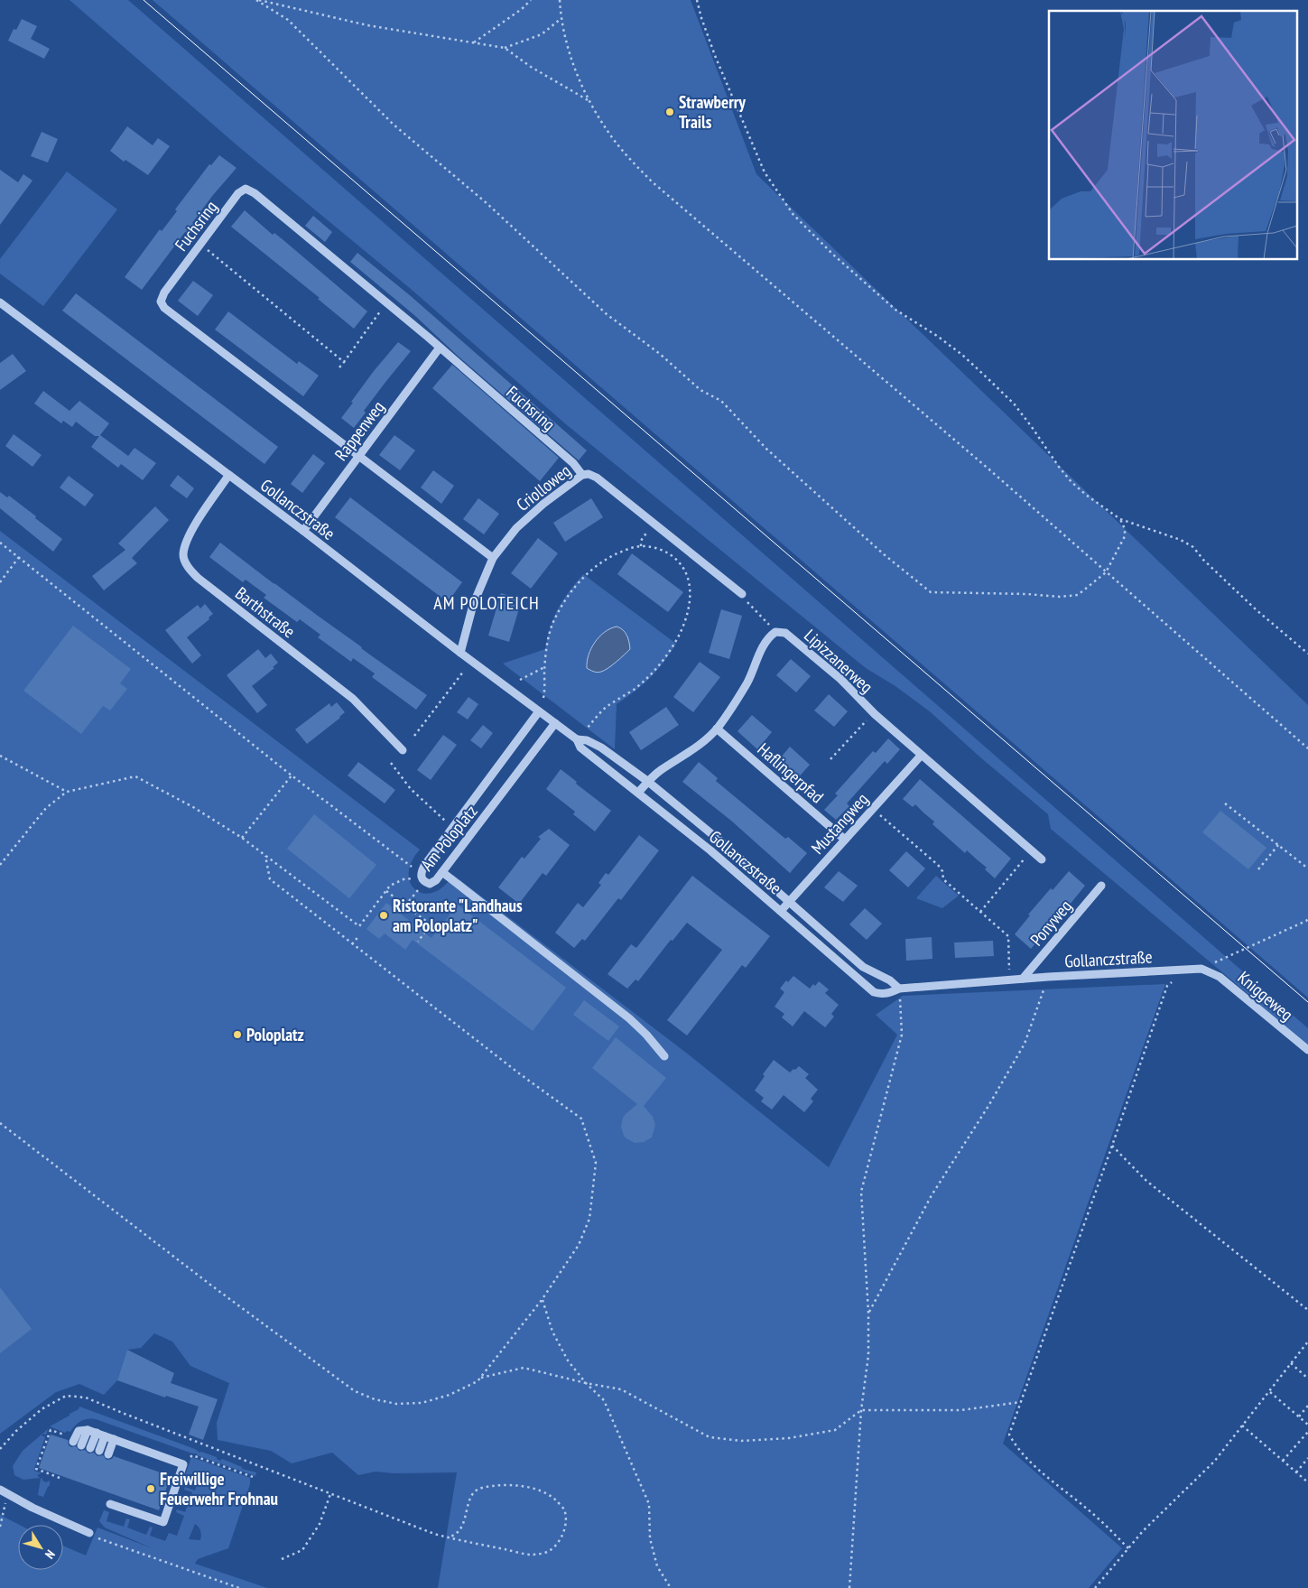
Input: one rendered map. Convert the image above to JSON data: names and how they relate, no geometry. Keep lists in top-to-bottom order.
{
  "streets": {
    "street": [
      "Fuchsring",
      "Rappenweg",
      "Criolloweg",
      "Gollanczstraße",
      "Barthstraße",
      "Lipizzanerweg",
      "Haflingerpfad",
      "Mustangweg",
      "Am Poloplatz",
      "Ponyweg",
      "Kniggeweg"
    ]
  },
  "crossings": [
    ["Fuchsring", "Rappenweg"],
    ["Fuchsring", "Criolloweg"],
    ["Rappenweg", "Gollanczstraße"],
    ["Criolloweg", "Gollanczstraße"],
    ["Gollanczstraße", "Barthstraße"],
    ["Gollanczstraße", "Mustangweg"],
    ["Gollanczstraße", "Am Poloplatz"],
    ["Gollanczstraße", "Ponyweg"],
    ["Gollanczstraße", "Kniggeweg"],
    ["Lipizzanerweg", "Mustangweg"],
    ["Haflingerpfad", "Mustangweg"]
  ],
  "districts": ["AM POLOTEICH"],
  "places": [
    "Strawberry Trails",
    "Ristorante \"Landhaus am Poloplatz\"",
    "Poloplatz",
    "Freiwillige Feuerwehr Frohnau"
  ],
  "north": "bottom right"
}
